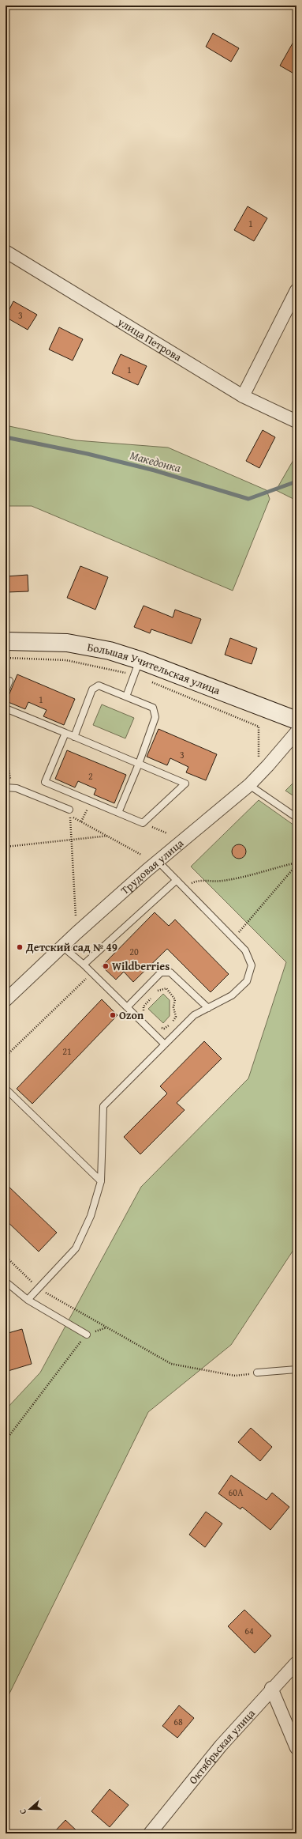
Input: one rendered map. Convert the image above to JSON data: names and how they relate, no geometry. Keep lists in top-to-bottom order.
{
  "streets": {
    "main road": ["Большая Учительская улица"],
    "street": ["улица Петрова", "Трудовая улица", "Октябрьская улица"]
  },
  "water": ["Македонка"],
  "places": ["Детский сад № 49", "Wildberries", "Ozon"],
  "house_numbers": [
    "1",
    "3",
    "1",
    "1",
    "3",
    "2",
    "20",
    "21",
    "60А",
    "64",
    "68"
  ],
  "north": "left"
}
